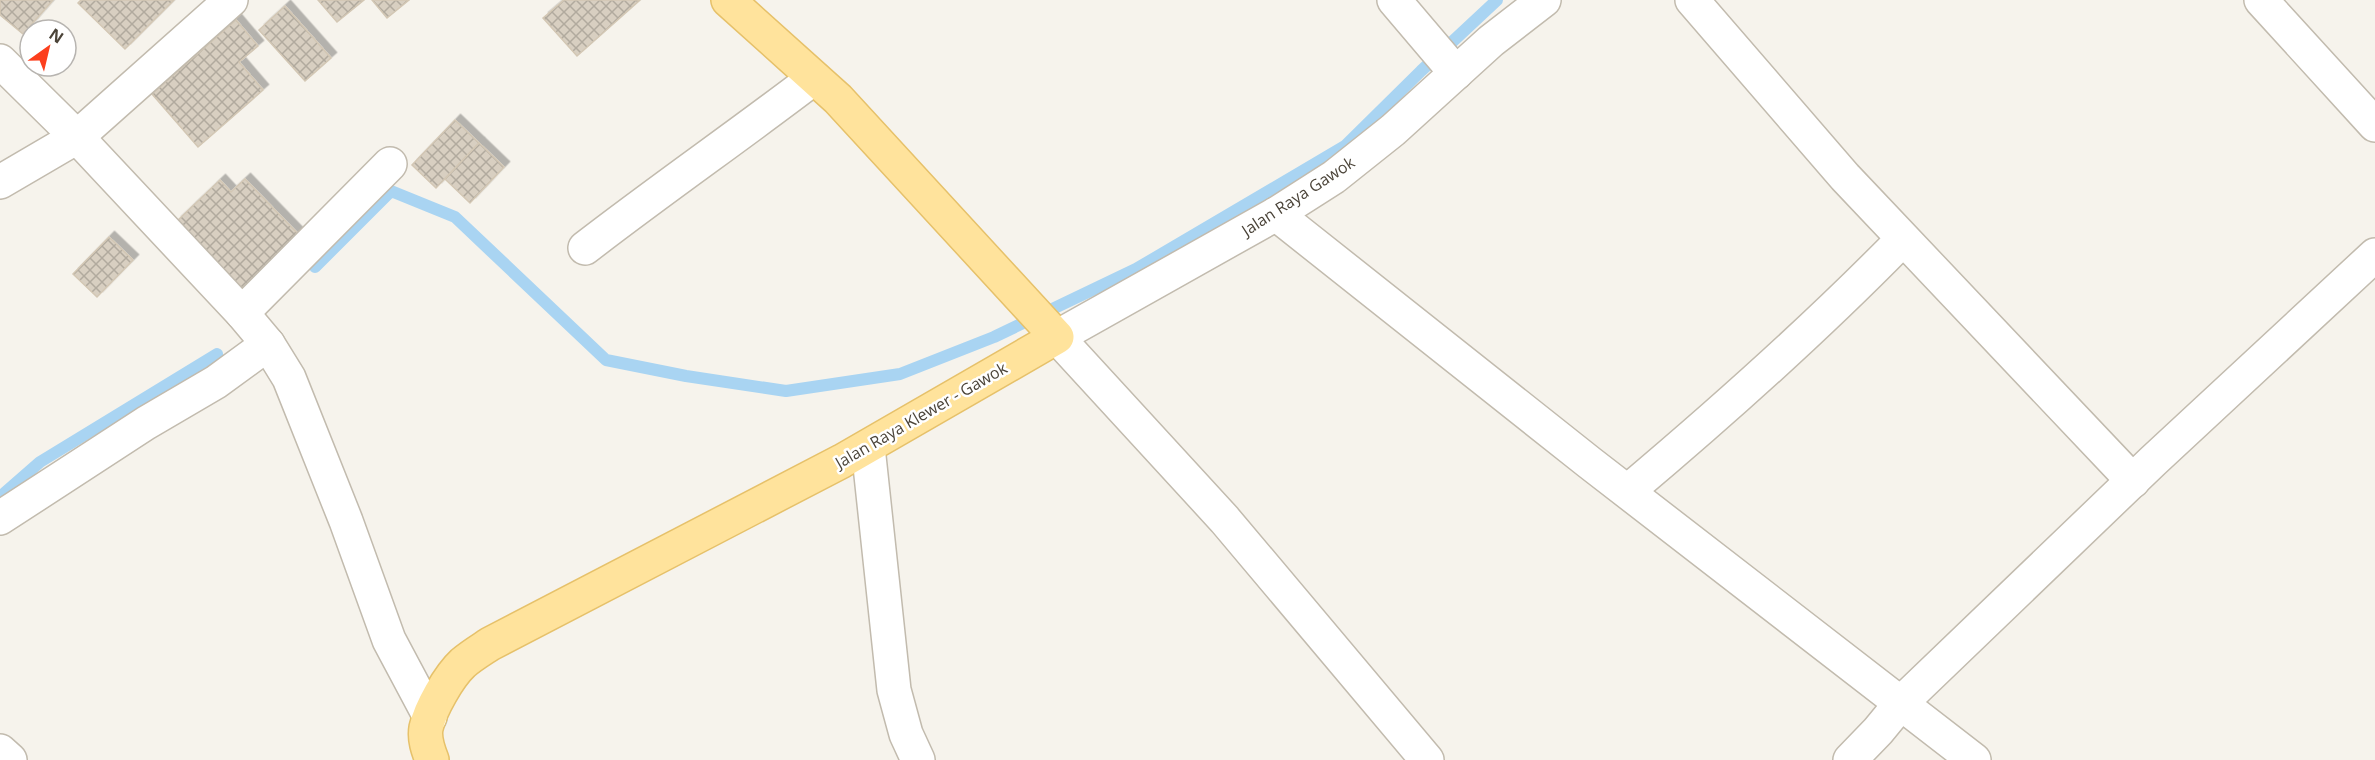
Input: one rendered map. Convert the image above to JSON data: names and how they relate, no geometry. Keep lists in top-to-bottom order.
{
  "streets": {
    "main road": ["Jalan Raya Klewer - Gawok"],
    "street": ["Jalan Raya Gawok"]
  },
  "crossings": [
    ["Jalan Raya Gawok", "Jalan Raya Klewer - Gawok"]
  ],
  "north": "top right"
}
